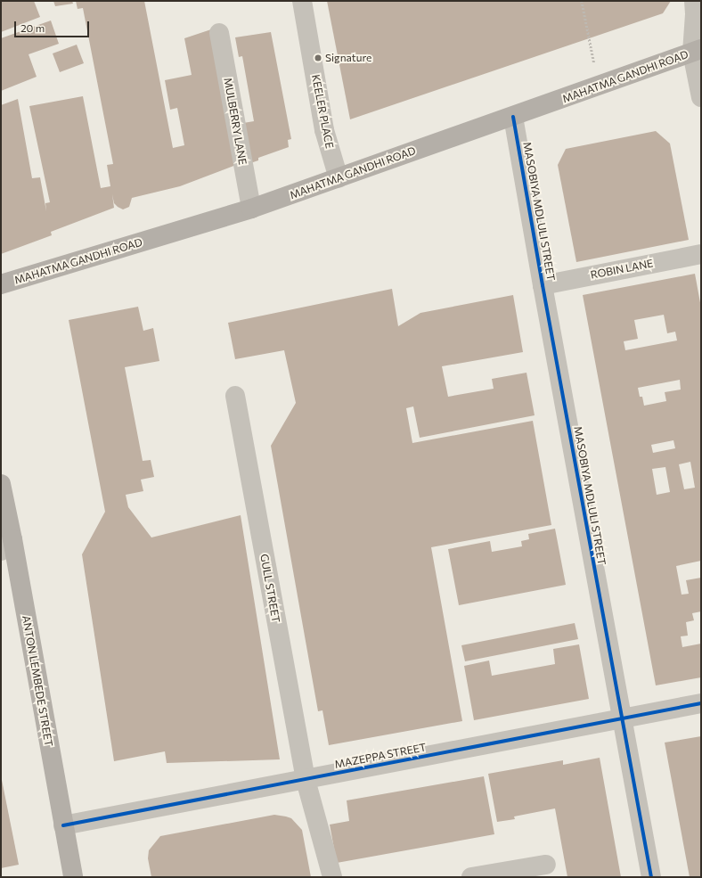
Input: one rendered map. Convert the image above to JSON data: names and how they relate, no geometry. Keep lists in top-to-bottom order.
{
  "streets": {
    "main road": ["MAHATMA GANDHI ROAD", "ANTON LEMBEDE STREET"],
    "street": [
      "KEELER PLACE",
      "MULBERRY LANE",
      "MASOBIYA MDLULI STREET",
      "ROBIN LANE",
      "GULL STREET",
      "MAZEPPA STREET"
    ]
  },
  "crossings": [
    ["MAHATMA GANDHI ROAD", "KEELER PLACE"],
    ["MAHATMA GANDHI ROAD", "MULBERRY LANE"],
    ["MAHATMA GANDHI ROAD", "MASOBIYA MDLULI STREET"],
    ["MASOBIYA MDLULI STREET", "ROBIN LANE"],
    ["MASOBIYA MDLULI STREET", "MAZEPPA STREET"],
    ["GULL STREET", "MAZEPPA STREET"],
    ["ANTON LEMBEDE STREET", "MAZEPPA STREET"]
  ],
  "places": ["Signature"],
  "scale_bar": "20 m"
}
